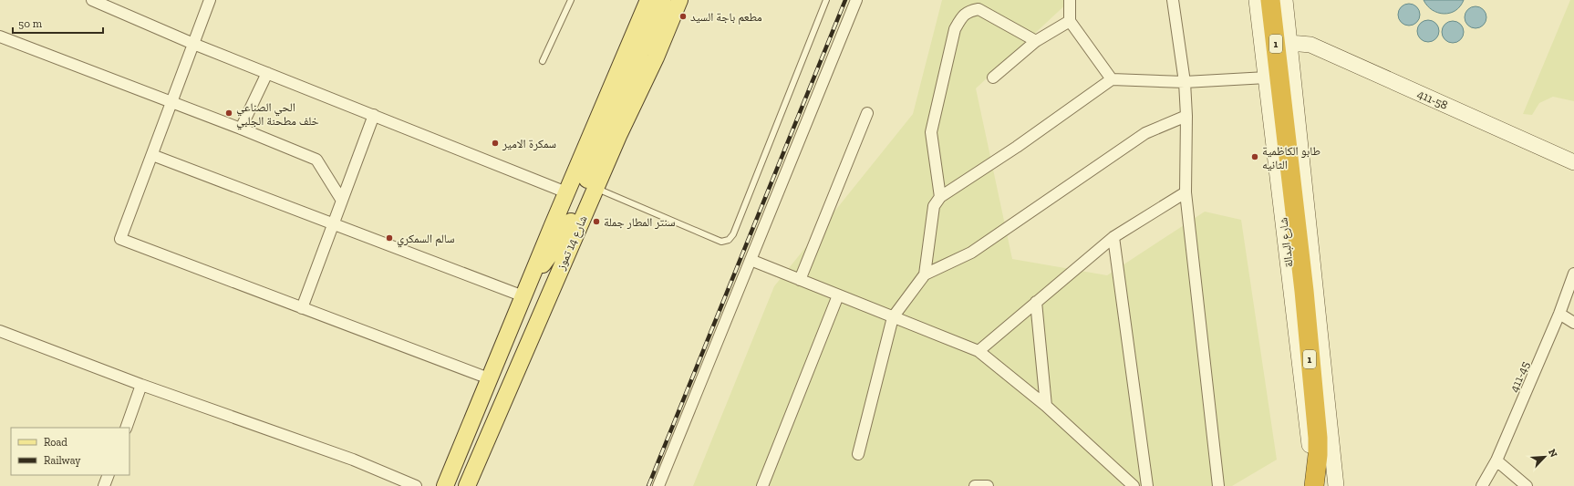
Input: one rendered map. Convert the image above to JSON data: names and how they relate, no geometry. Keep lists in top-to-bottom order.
{
  "streets": {
    "highway": ["1"],
    "main road": ["411-58", "شارع 14 تموز", "شارع البدالة"],
    "street": ["411-45"]
  },
  "crossings": [
    ["411-58", "شارع البدالة"]
  ],
  "places": [
    "مطعم باجة السيد",
    "الحي الصناعي خلف مطحنة الجلبي",
    "سمكرة الامير",
    "طابو الكاظمية الثانيه",
    "سنتر المطار جملة",
    "سالم السمكري"
  ],
  "legend": ["Road", "Railway"],
  "scale_bar": "50 m",
  "north": "top right"
}
